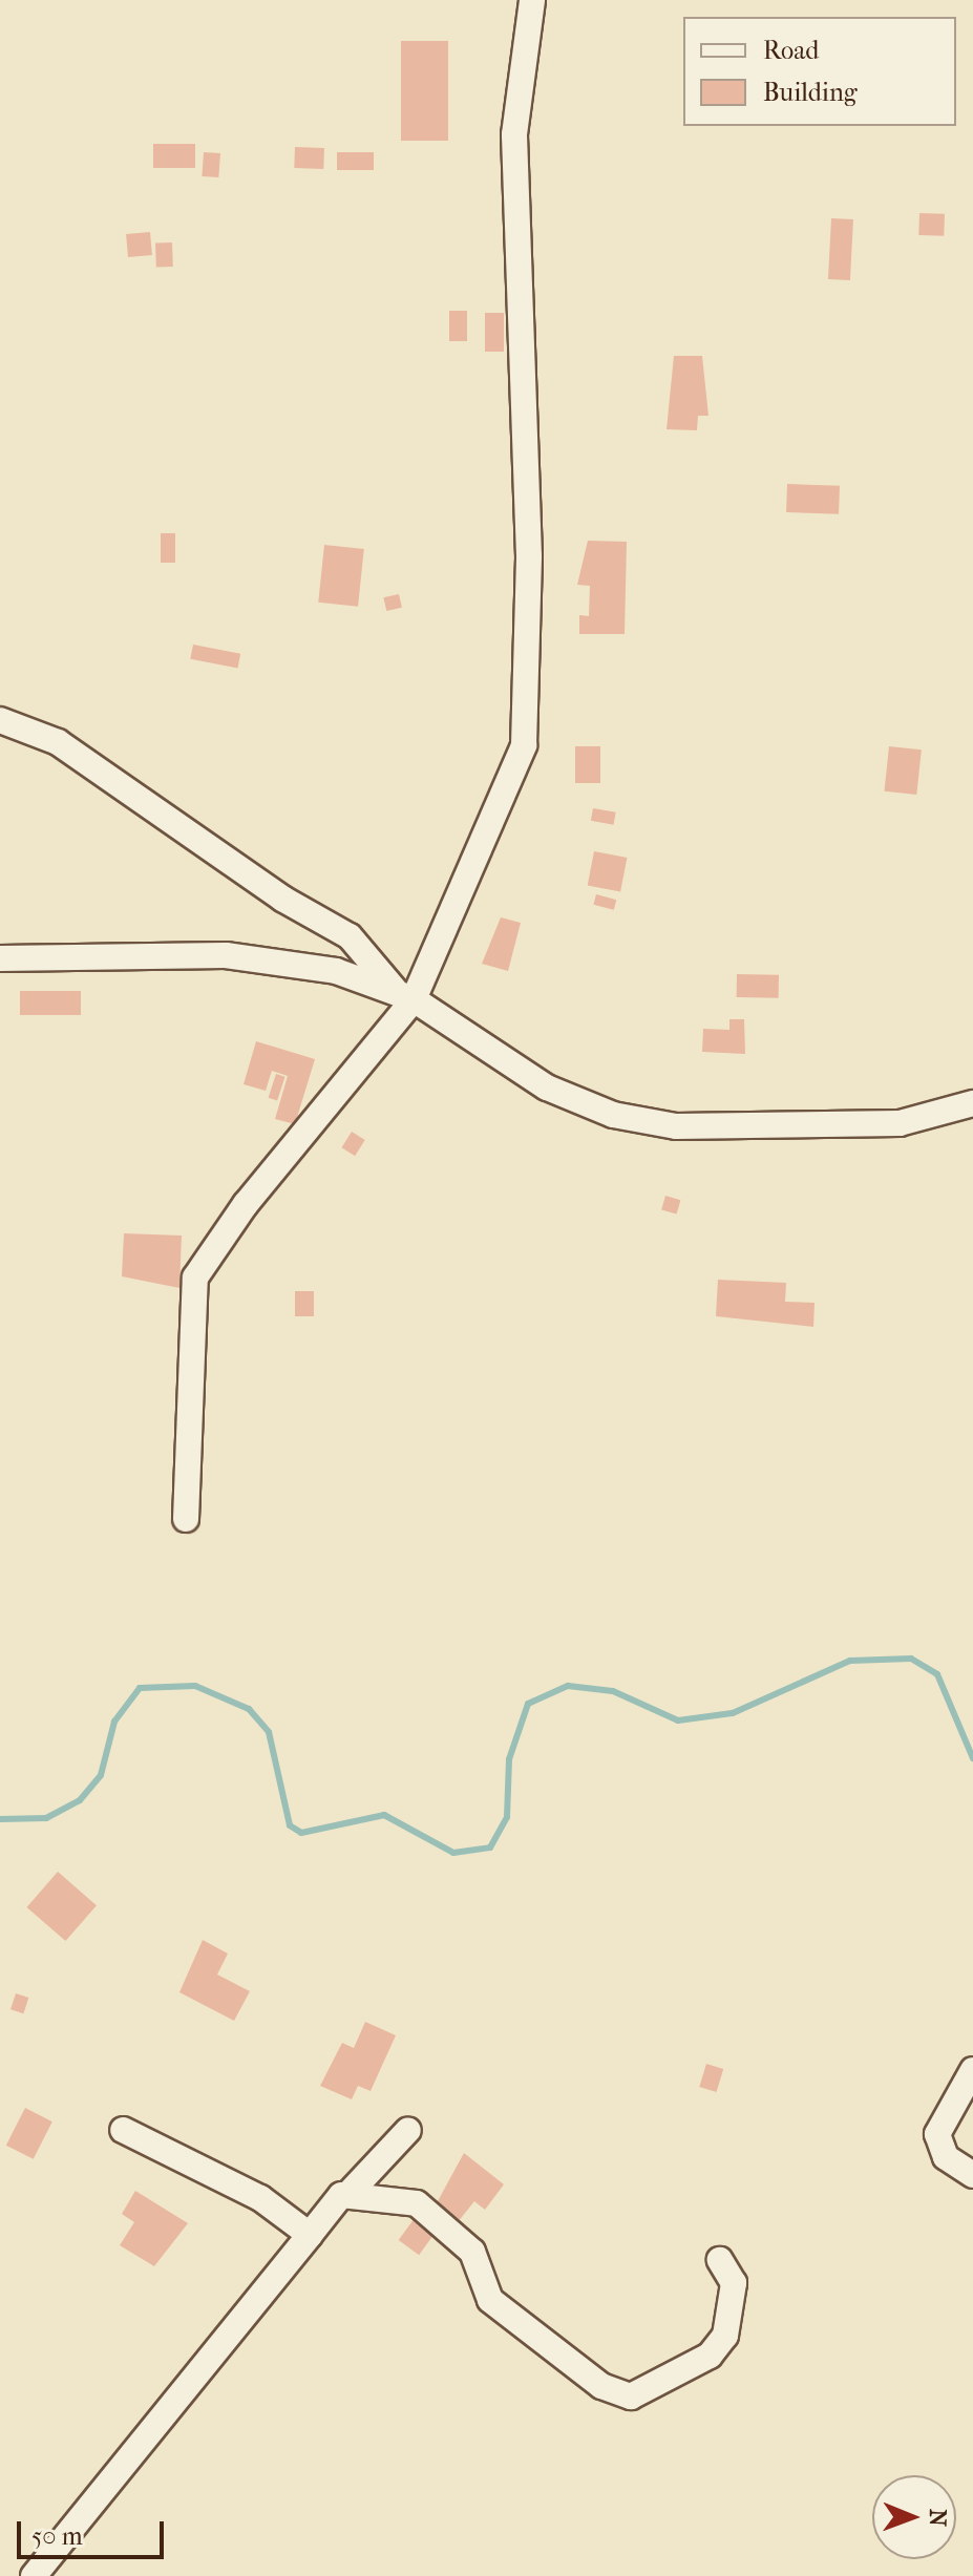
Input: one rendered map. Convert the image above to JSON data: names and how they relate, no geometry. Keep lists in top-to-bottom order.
{
  "legend": ["Road", "Building"],
  "scale_bar": "50 m",
  "north": "right"
}
